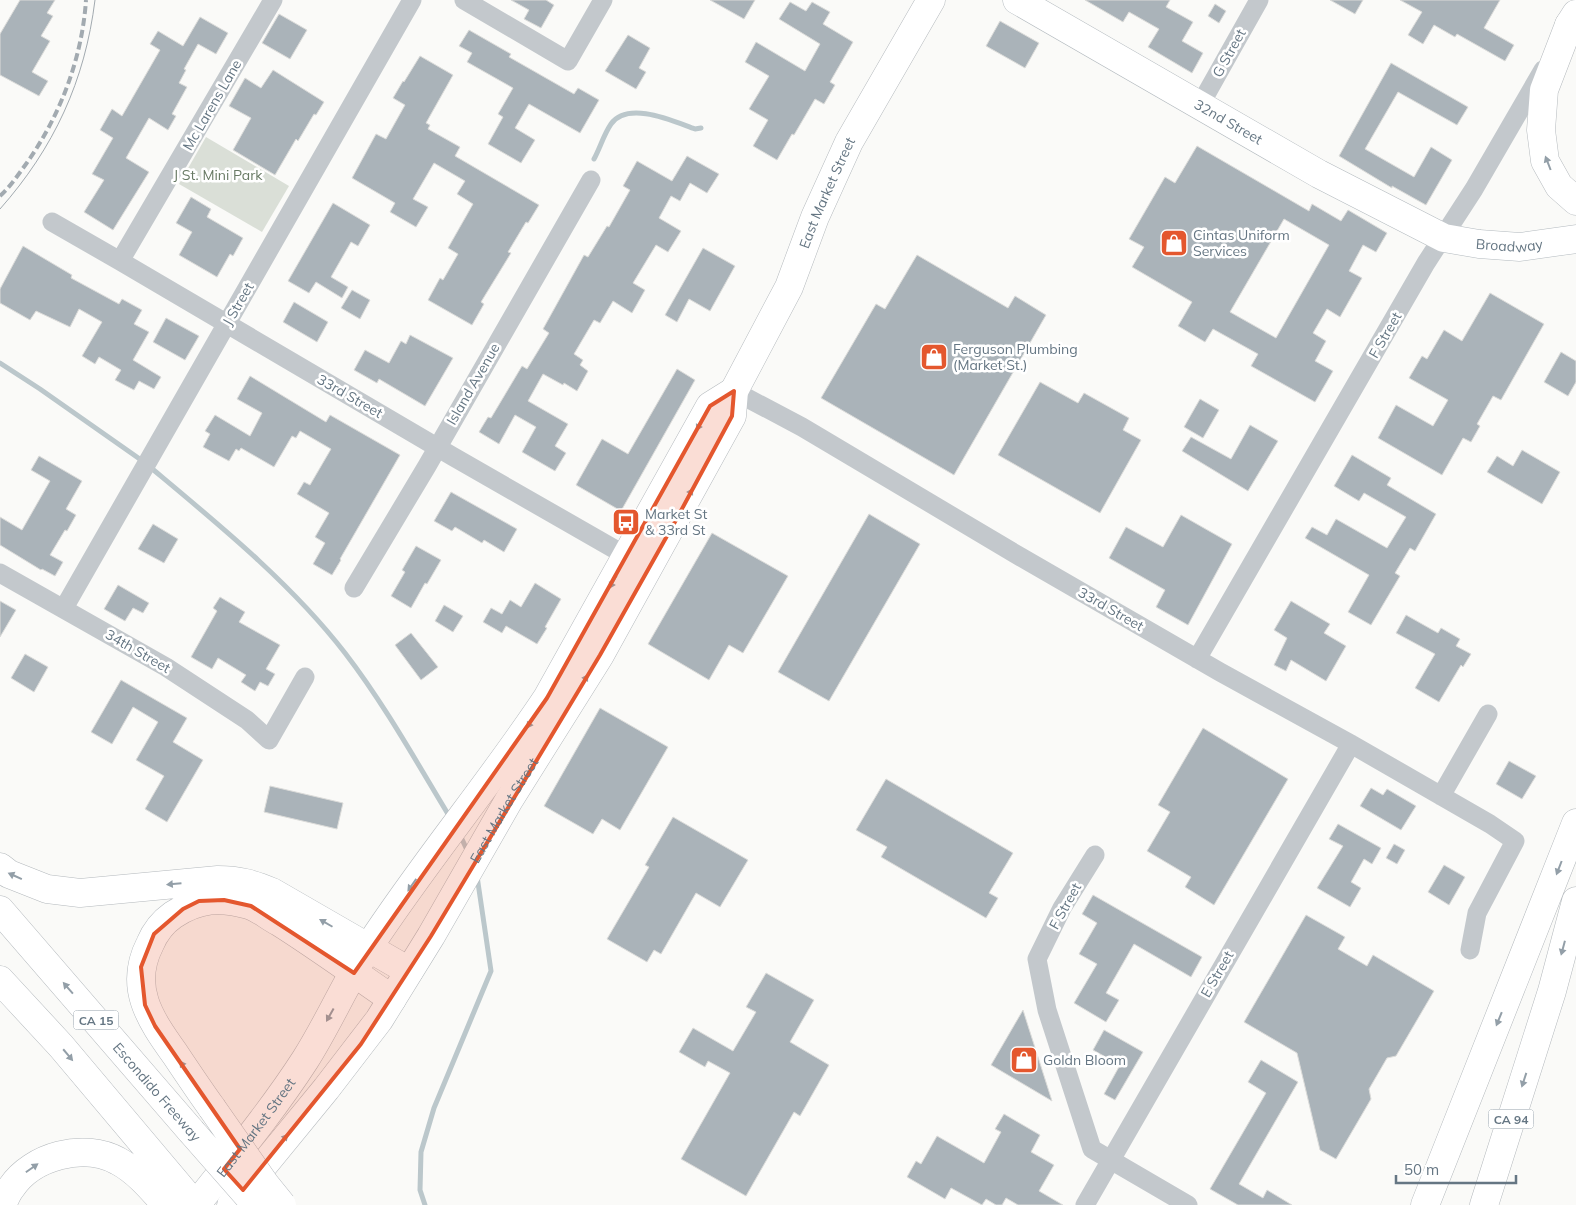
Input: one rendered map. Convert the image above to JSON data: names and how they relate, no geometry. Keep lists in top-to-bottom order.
{
  "streets": {
    "main road": [
      "32nd Street",
      "East Market Street",
      "Broadway",
      "CA 15",
      "Escondido Freeway",
      "CA 94"
    ],
    "street": [
      "G Street",
      "Mc Larens Lane",
      "J Street",
      "F Street",
      "Island Avenue",
      "33rd Street",
      "34th Street",
      "E Street"
    ]
  },
  "crossings": [
    ["G Street", "32nd Street"],
    ["Mc Larens Lane", "33rd Street"],
    ["32nd Street", "Broadway"],
    ["32nd Street", "F Street"],
    ["East Market Street", "33rd Street"],
    ["Broadway", "F Street"],
    ["J Street", "33rd Street"],
    ["J Street", "34th Street"],
    ["F Street", "33rd Street"],
    ["F Street", "E Street"],
    ["Island Avenue", "33rd Street"],
    ["33rd Street", "E Street"]
  ],
  "parks": ["J St. Mini Park"],
  "places": {
    "shop": ["Cintas Uniform Services", "Ferguson Plumbing (Market St.)", "Goldn Bloom"],
    "bus stop": ["Market St & 33rd St"]
  },
  "scale_bar": "50 m"
}
